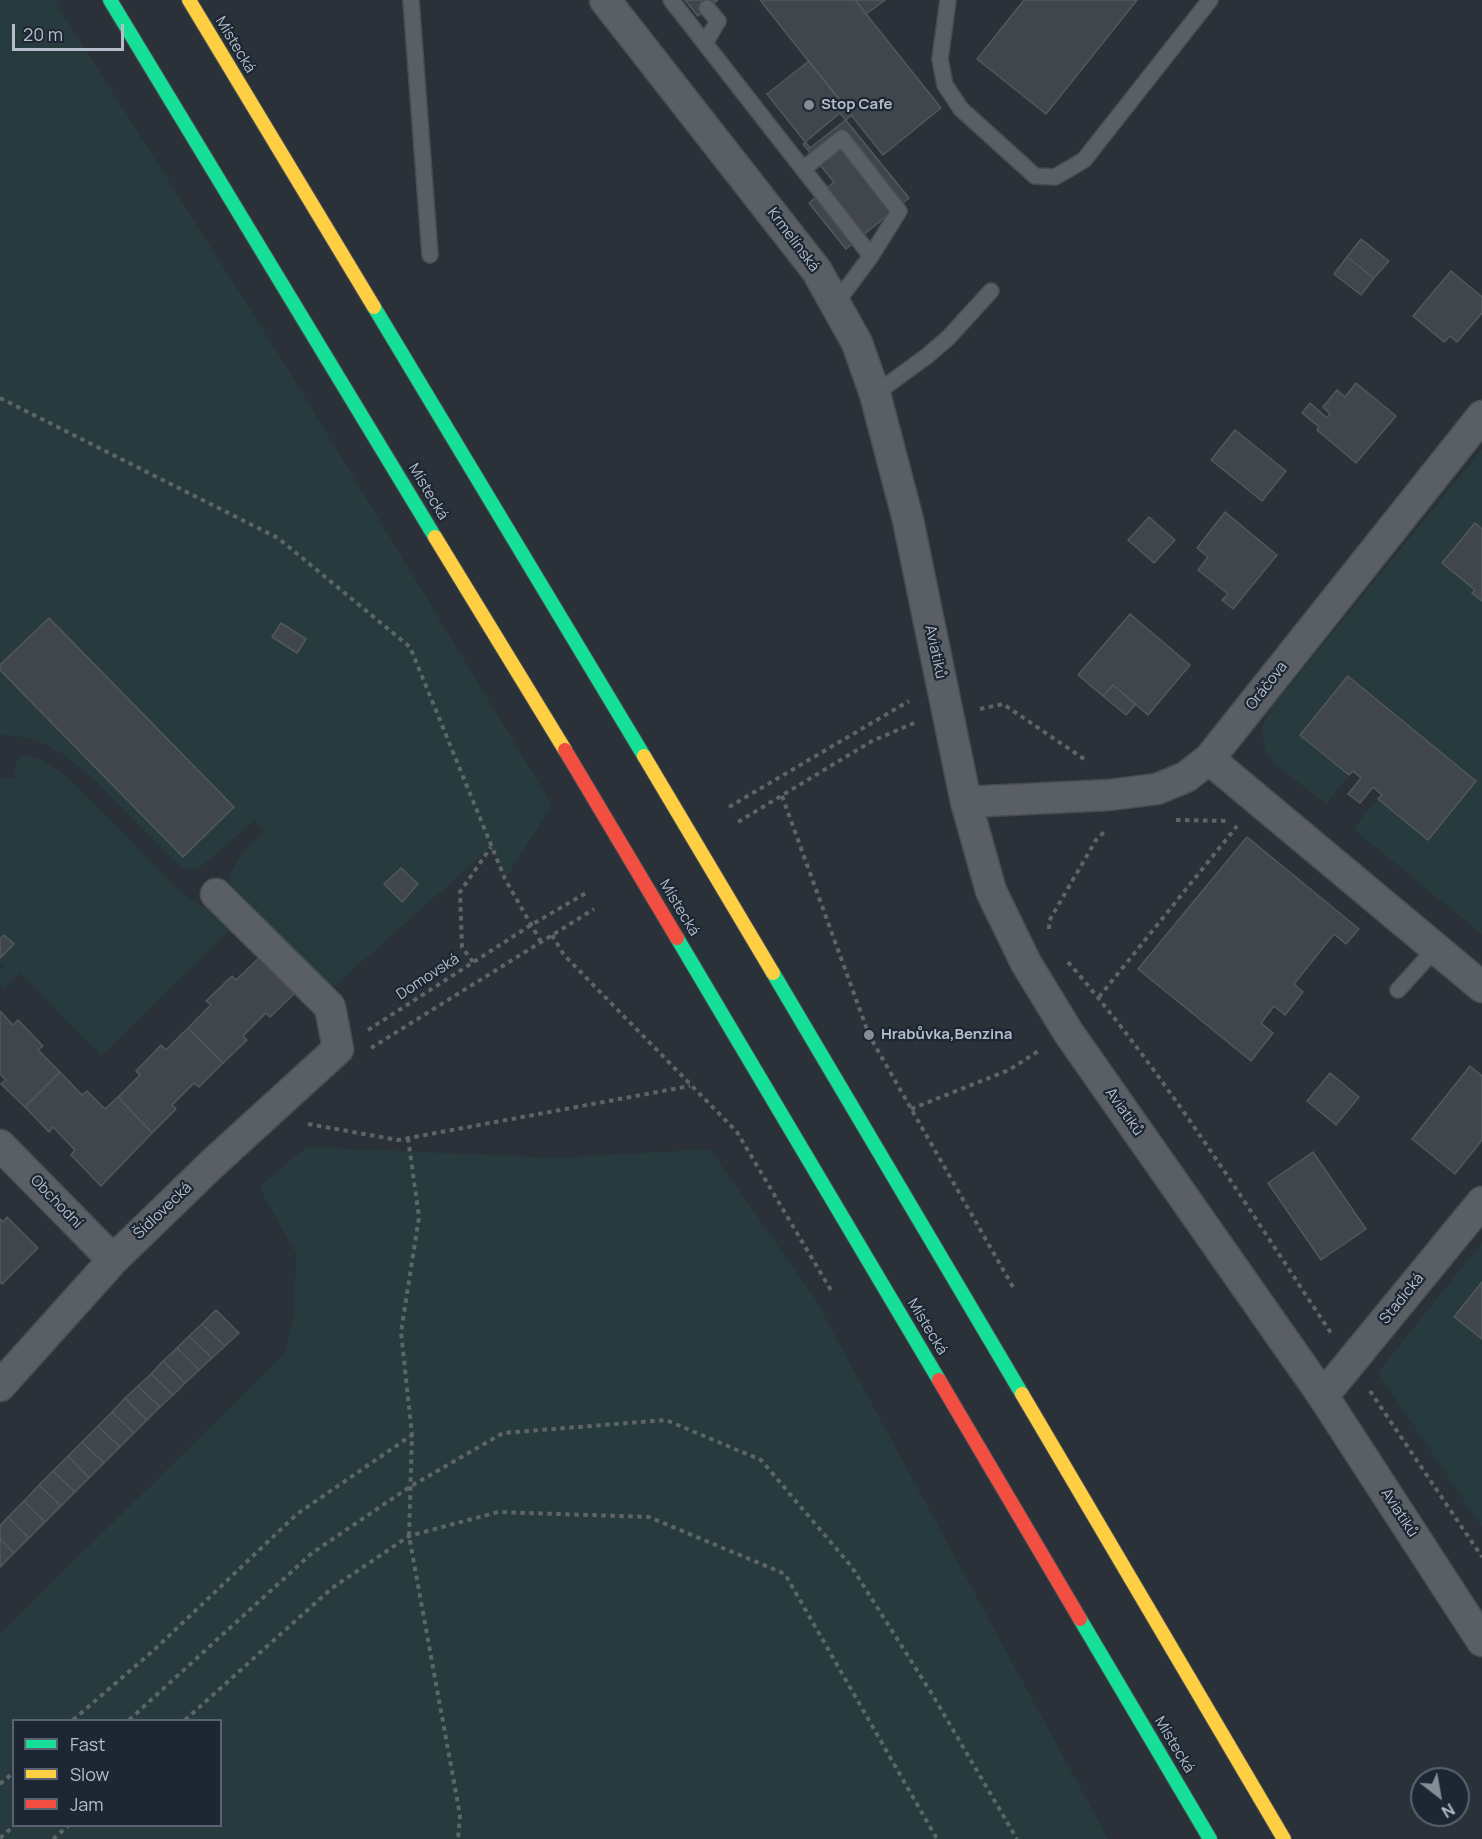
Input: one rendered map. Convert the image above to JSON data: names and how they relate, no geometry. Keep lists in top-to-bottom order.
{
  "streets": {
    "highway": ["Místecká"],
    "street": [
      "Krmelínská",
      "Aviatiků",
      "Oráčova",
      "Obchodní",
      "Šídlovecká",
      "Stadická"
    ],
    "path": ["Domovská"]
  },
  "crossings": [
    ["Krmelínská", "Aviatiků"],
    ["Aviatiků", "Oráčova"],
    ["Aviatiků", "Stadická"],
    ["Domovská", "Šídlovecká"],
    ["Obchodní", "Šídlovecká"]
  ],
  "places": ["Stop Cafe", "Hrabůvka,Benzina"],
  "legend": ["Fast", "Slow", "Jam"],
  "scale_bar": "20 m",
  "north": "bottom right"
}
